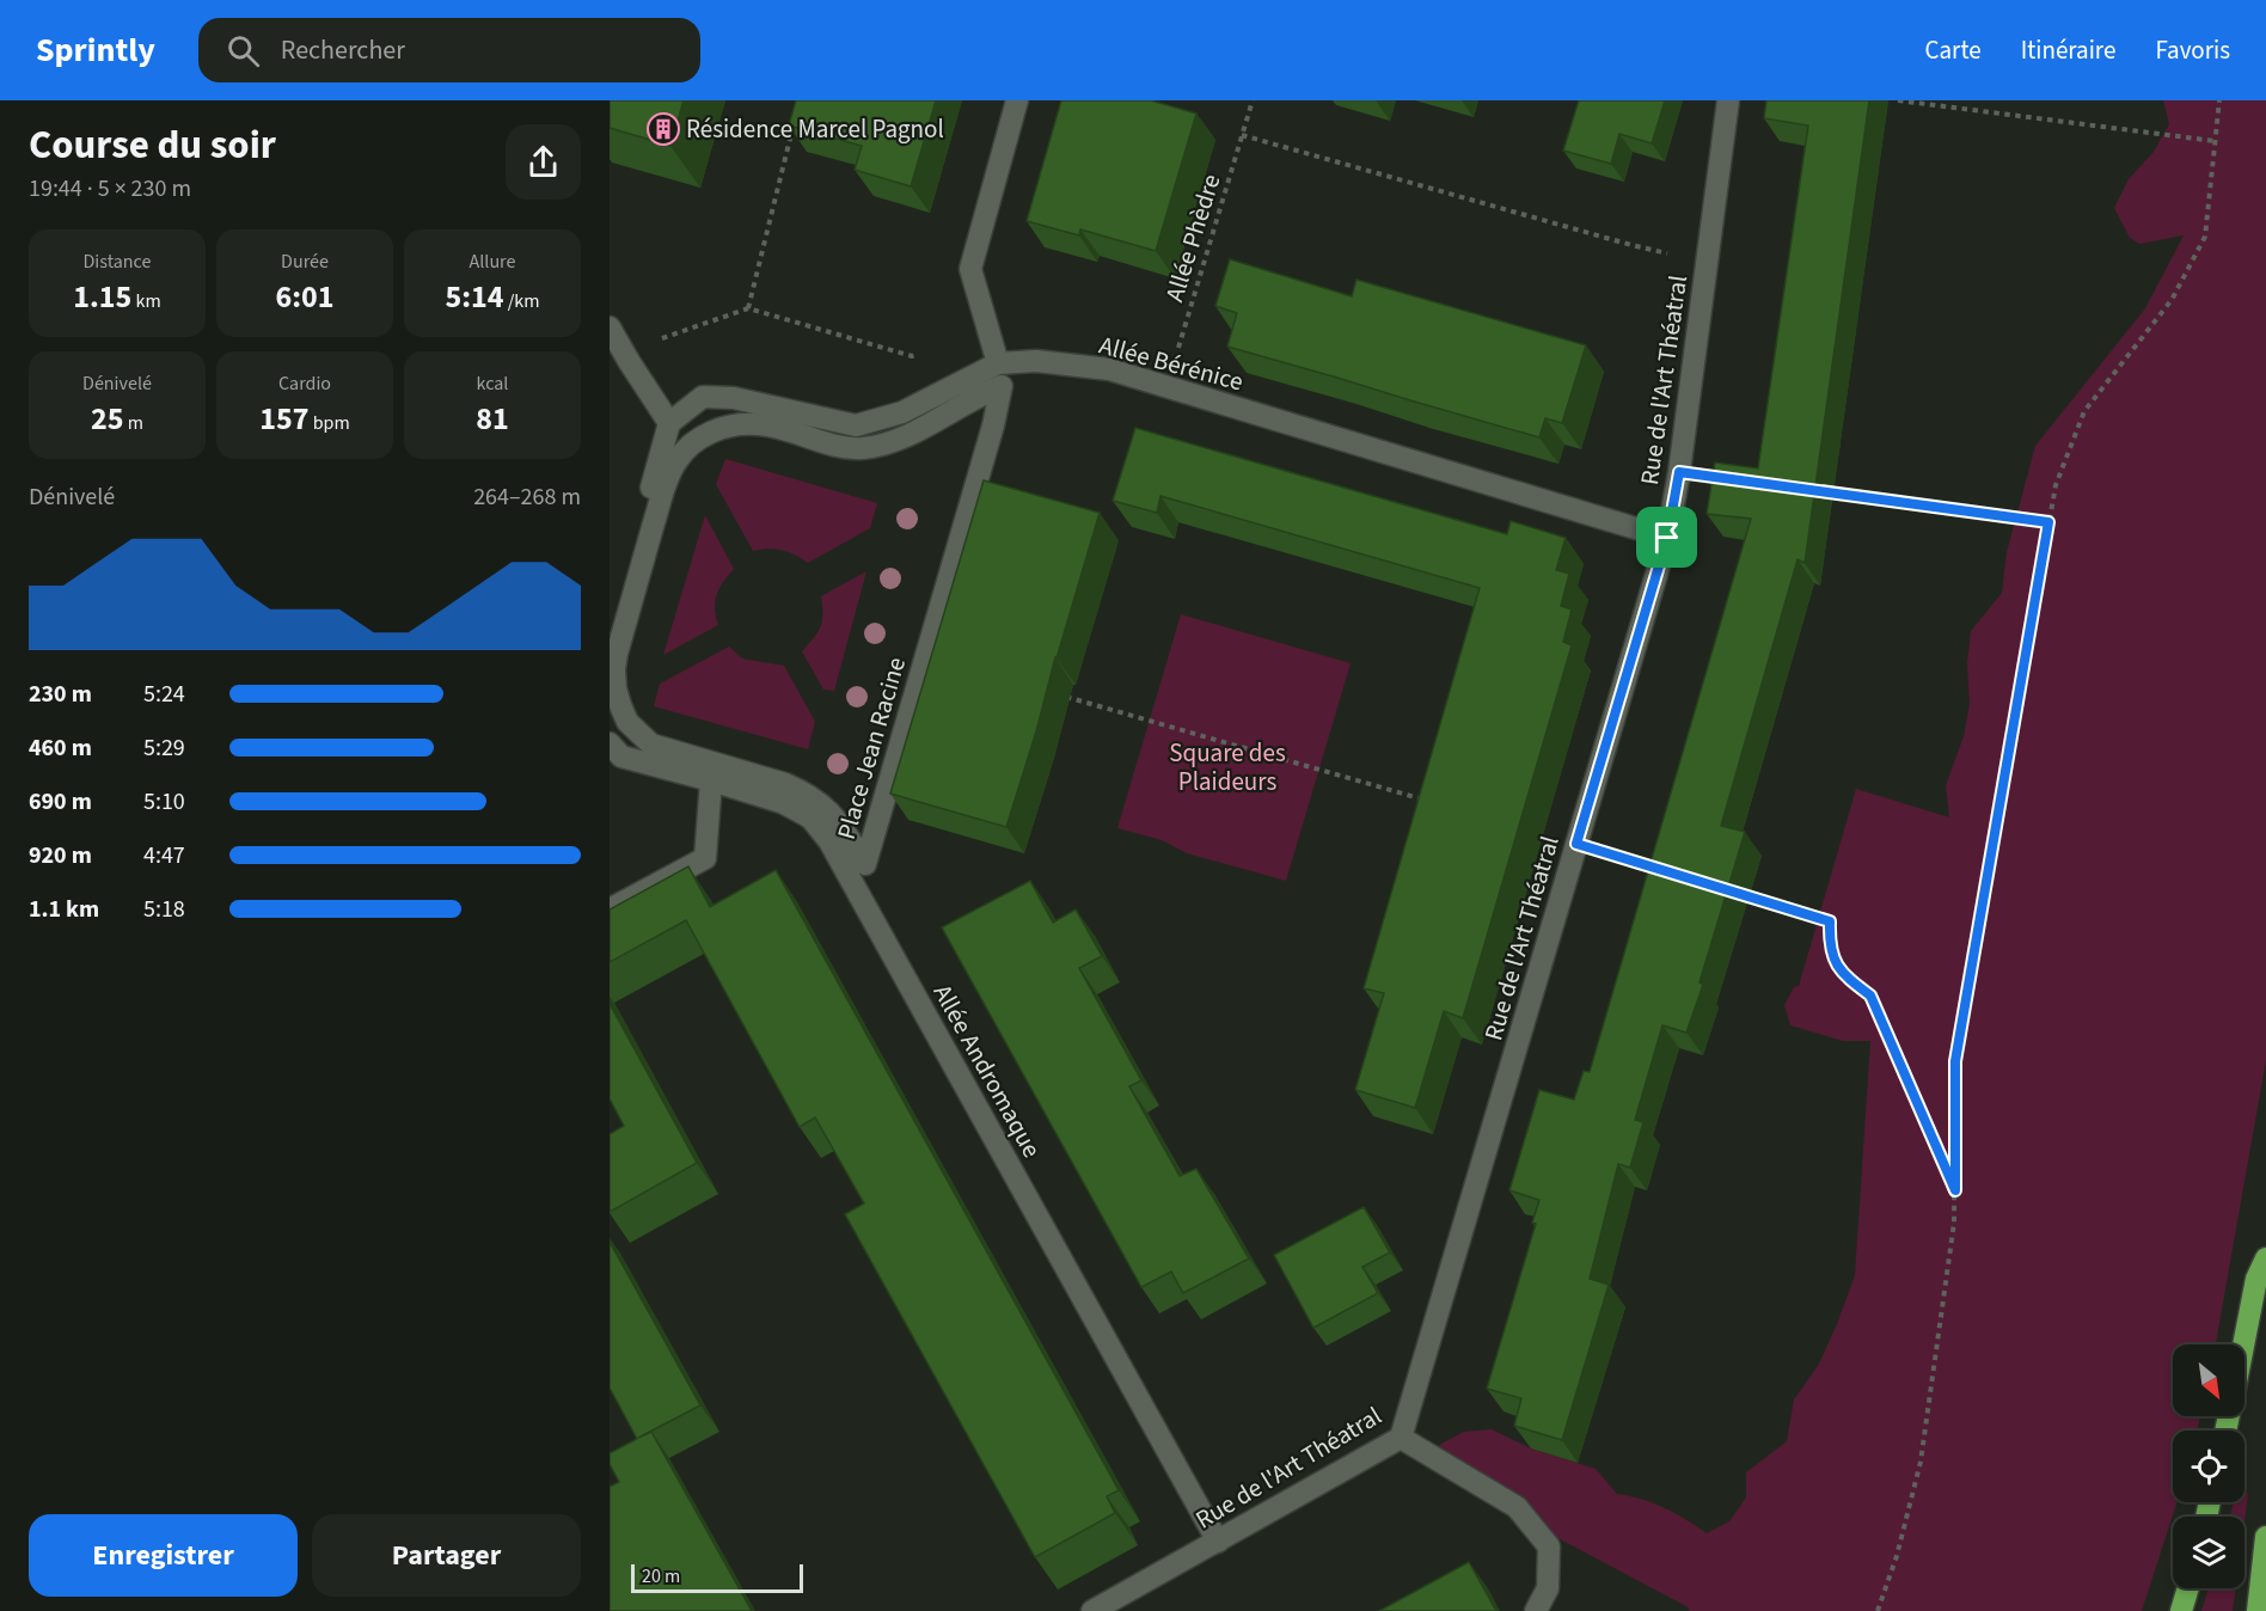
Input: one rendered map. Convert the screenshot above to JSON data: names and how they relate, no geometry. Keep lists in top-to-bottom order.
{
  "streets": {
    "street": [
      "Allée Bérénice",
      "Rue de l'Art Théatral",
      "Place Jean Racine",
      "Allée Andromaque"
    ],
    "path": ["Allée Phèdre"]
  },
  "crossings": [
    ["Allée Phèdre", "Allée Bérénice"],
    ["Allée Bérénice", "Rue de l'Art Théatral"],
    ["Rue de l'Art Théatral", "Allée Andromaque"]
  ],
  "parks": ["Square des Plaideurs"],
  "places": {
    "building": ["Résidence Marcel Pagnol"]
  },
  "scale_bar": "20 m",
  "north": "bottom right",
  "page": {
    "header": "Sprintly",
    "search": "Rechercher",
    "nav": ["Carte", "Itinéraire", "Favoris"],
    "heading": ["Course du soir", "19:44 · 5 × 230 m"],
    "stats": [
      ["Distance", "1.15 km"],
      ["Durée", "6:01"],
      ["Allure", "5:14 /km"],
      ["Dénivelé", "25 m"],
      ["Cardio", "157 bpm"],
      ["kcal", "81"]
    ],
    "chart": ["Dénivelé", "264–268 m"],
    "list": [
      {
        "name": "230 m",
        "note": "5:24"
      },
      {
        "name": "460 m",
        "note": "5:29"
      },
      {
        "name": "690 m",
        "note": "5:10"
      },
      {
        "name": "920 m",
        "note": "4:47"
      },
      {
        "name": "1.1 km",
        "note": "5:18"
      }
    ],
    "buttons": ["Enregistrer", "Partager"],
    "scale": "20 m"
  }
}
